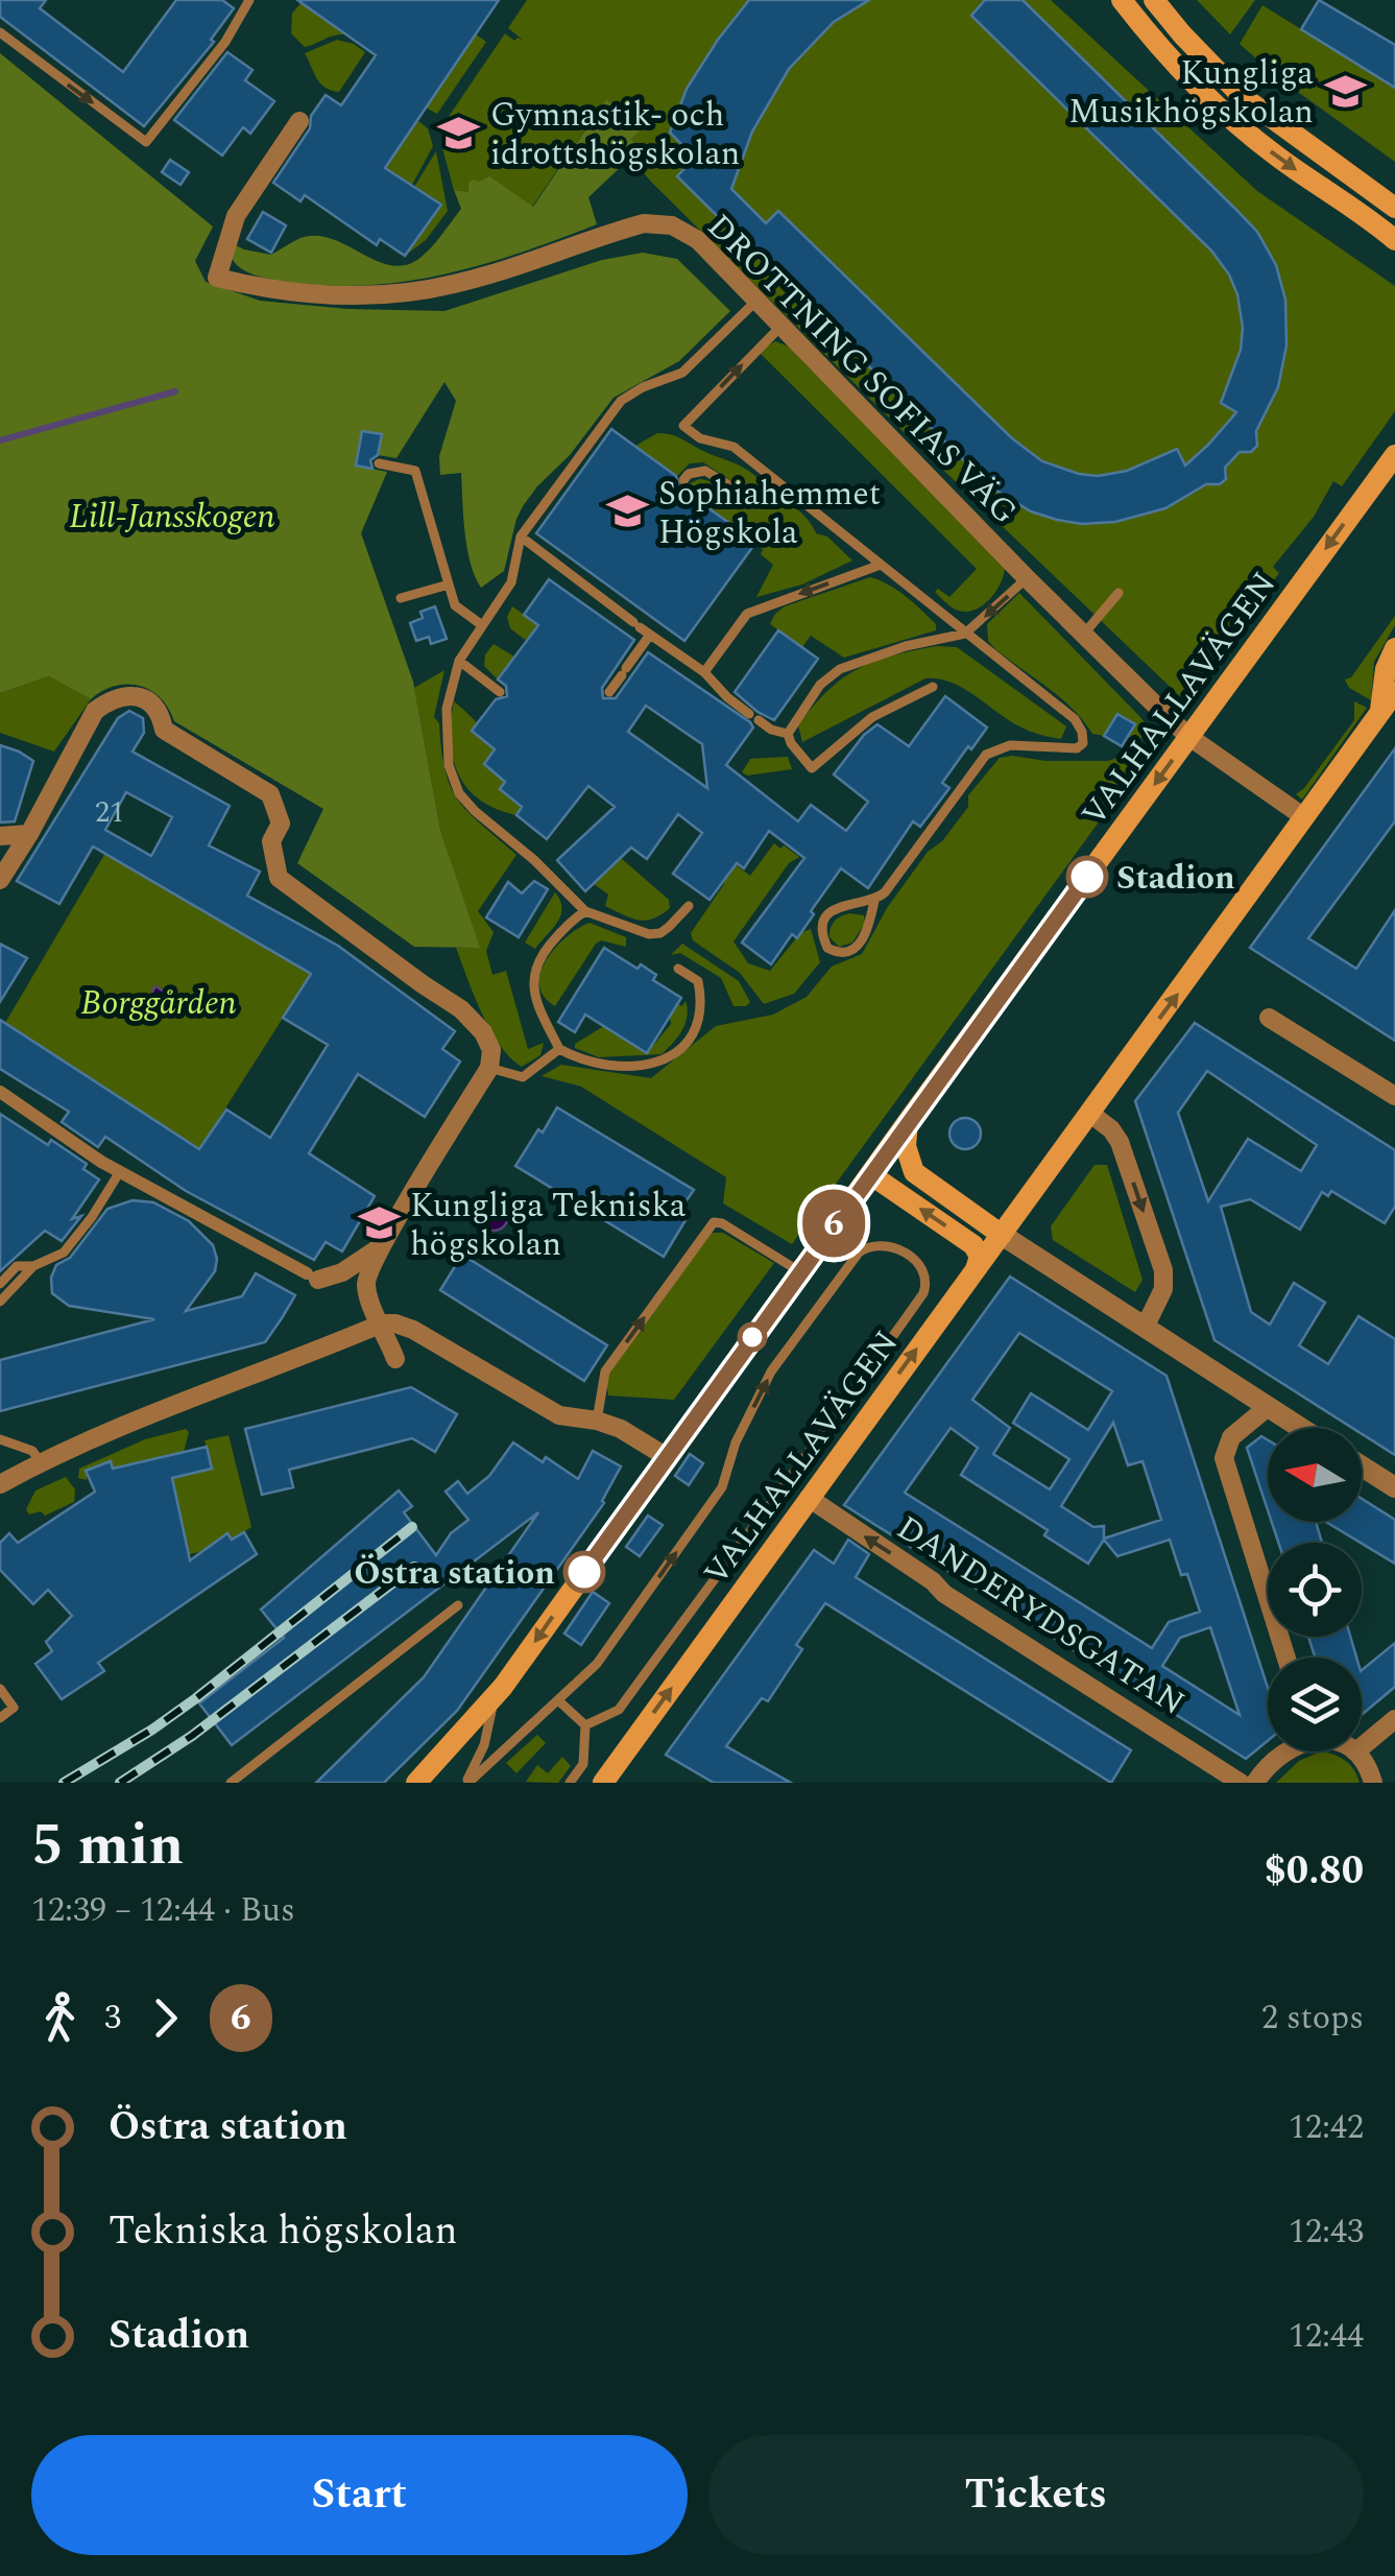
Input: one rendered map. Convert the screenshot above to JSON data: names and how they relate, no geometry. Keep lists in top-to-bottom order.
{
  "streets": {
    "main road": ["VALHALLAVÄGEN"],
    "street": ["DROTTNING SOFIAS VÄG", "DANDERYDSGATAN"]
  },
  "crossings": [
    ["DROTTNING SOFIAS VÄG", "VALHALLAVÄGEN"],
    ["VALHALLAVÄGEN", "DANDERYDSGATAN"]
  ],
  "one_way": ["DANDERYDSGATAN"],
  "parks": ["Lill-Jansskogen", "Borggården"],
  "places": {
    "school or university": [
      "Kungliga Musikhögskolan",
      "Gymnastik- och idrottshögskolan",
      "Sophiahemmet Högskola",
      "Kungliga Tekniska högskolan"
    ],
    "other": ["Stadion", "Östra station"]
  },
  "lines": ["bus line 6"],
  "house_numbers": ["21"],
  "north": "left",
  "page": {
    "on_map": "6",
    "heading": ["5 min", "12:39 – 12:44 · Bus", "$0.80"],
    "legs": ["3", "6", "2 stops"],
    "list": [
      {
        "name": "Östra station",
        "value": "12:42"
      },
      {
        "name": "Tekniska högskolan",
        "value": "12:43"
      },
      {
        "name": "Stadion",
        "value": "12:44"
      }
    ],
    "buttons": ["Start", "Tickets"]
  }
}
